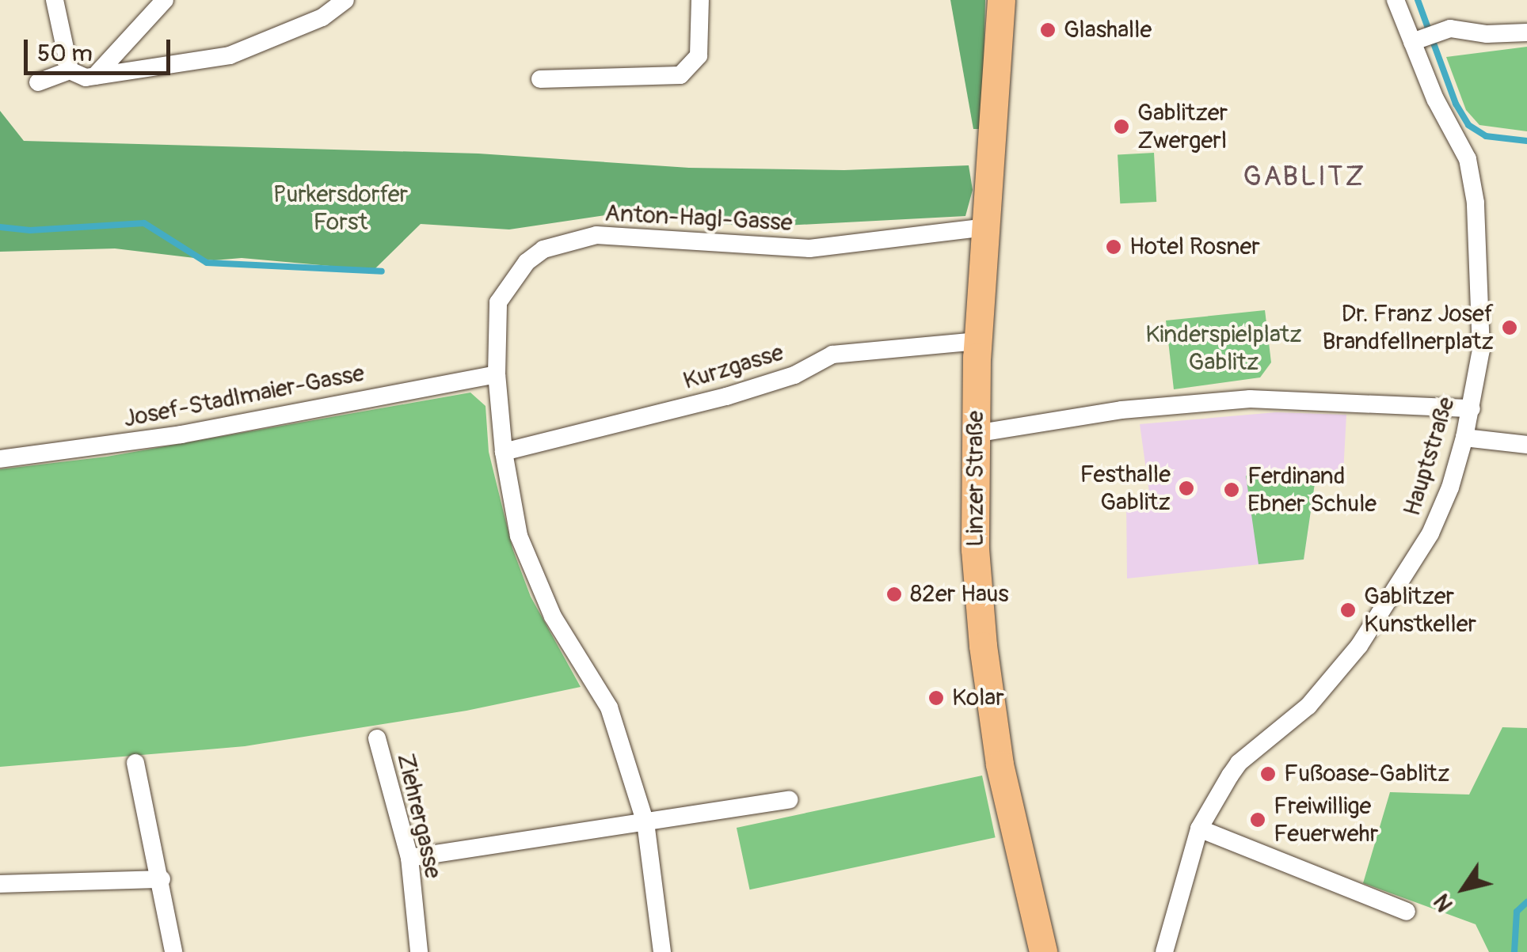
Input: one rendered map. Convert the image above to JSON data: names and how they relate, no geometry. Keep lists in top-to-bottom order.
{
  "streets": {
    "main road": ["Linzer Straße"],
    "street": [
      "Anton-Hagl-Gasse",
      "Kurzgasse",
      "Josef-Stadlmaier-Gasse",
      "Hauptstraße",
      "Ziehrergasse"
    ]
  },
  "crossings": [
    ["Anton-Hagl-Gasse", "Kurzgasse"],
    ["Anton-Hagl-Gasse", "Josef-Stadlmaier-Gasse"],
    ["Anton-Hagl-Gasse", "Linzer Straße"],
    ["Kurzgasse", "Linzer Straße"]
  ],
  "districts": ["GABLITZ"],
  "parks": ["Purkersdorfer Forst", "Kinderspielplatz Gablitz"],
  "places": [
    "Glashalle",
    "Gablitzer Zwergerl",
    "Hotel Rosner",
    "Dr. Franz Josef Brandfellnerplatz",
    "Festhalle Gablitz",
    "Ferdinand Ebner Schule",
    "82er Haus",
    "Gablitzer Kunstkeller",
    "Kolar",
    "Fußoase-Gablitz",
    "Freiwillige Feuerwehr"
  ],
  "scale_bar": "50 m",
  "north": "bottom left"
}
